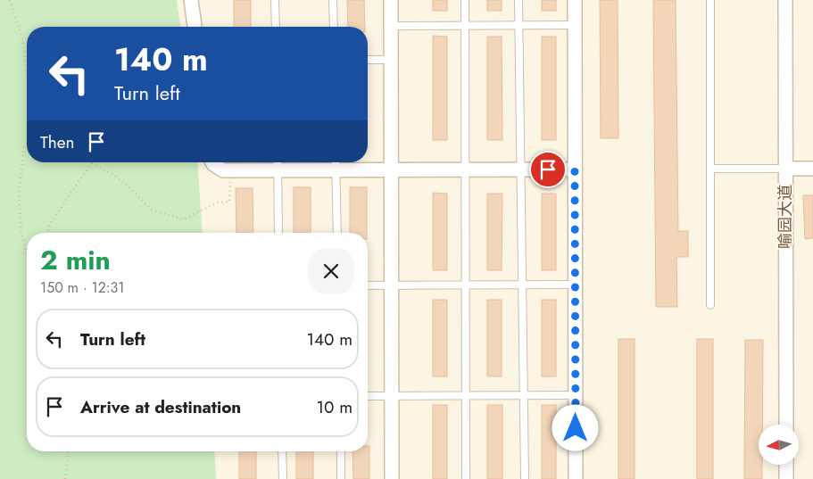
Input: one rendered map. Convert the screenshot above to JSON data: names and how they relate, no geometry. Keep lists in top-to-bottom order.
{
  "streets": {
    "street": ["喻园大道"]
  },
  "north": "left",
  "page": {
    "turn": ["140 m", "Turn left"],
    "then": "Then",
    "heading": ["2 min", "150 m · 12:31"],
    "list": [
      {
        "name": "Turn left",
        "value": "140 m"
      },
      {
        "name": "Arrive at destination",
        "value": "10 m"
      }
    ]
  }
}
